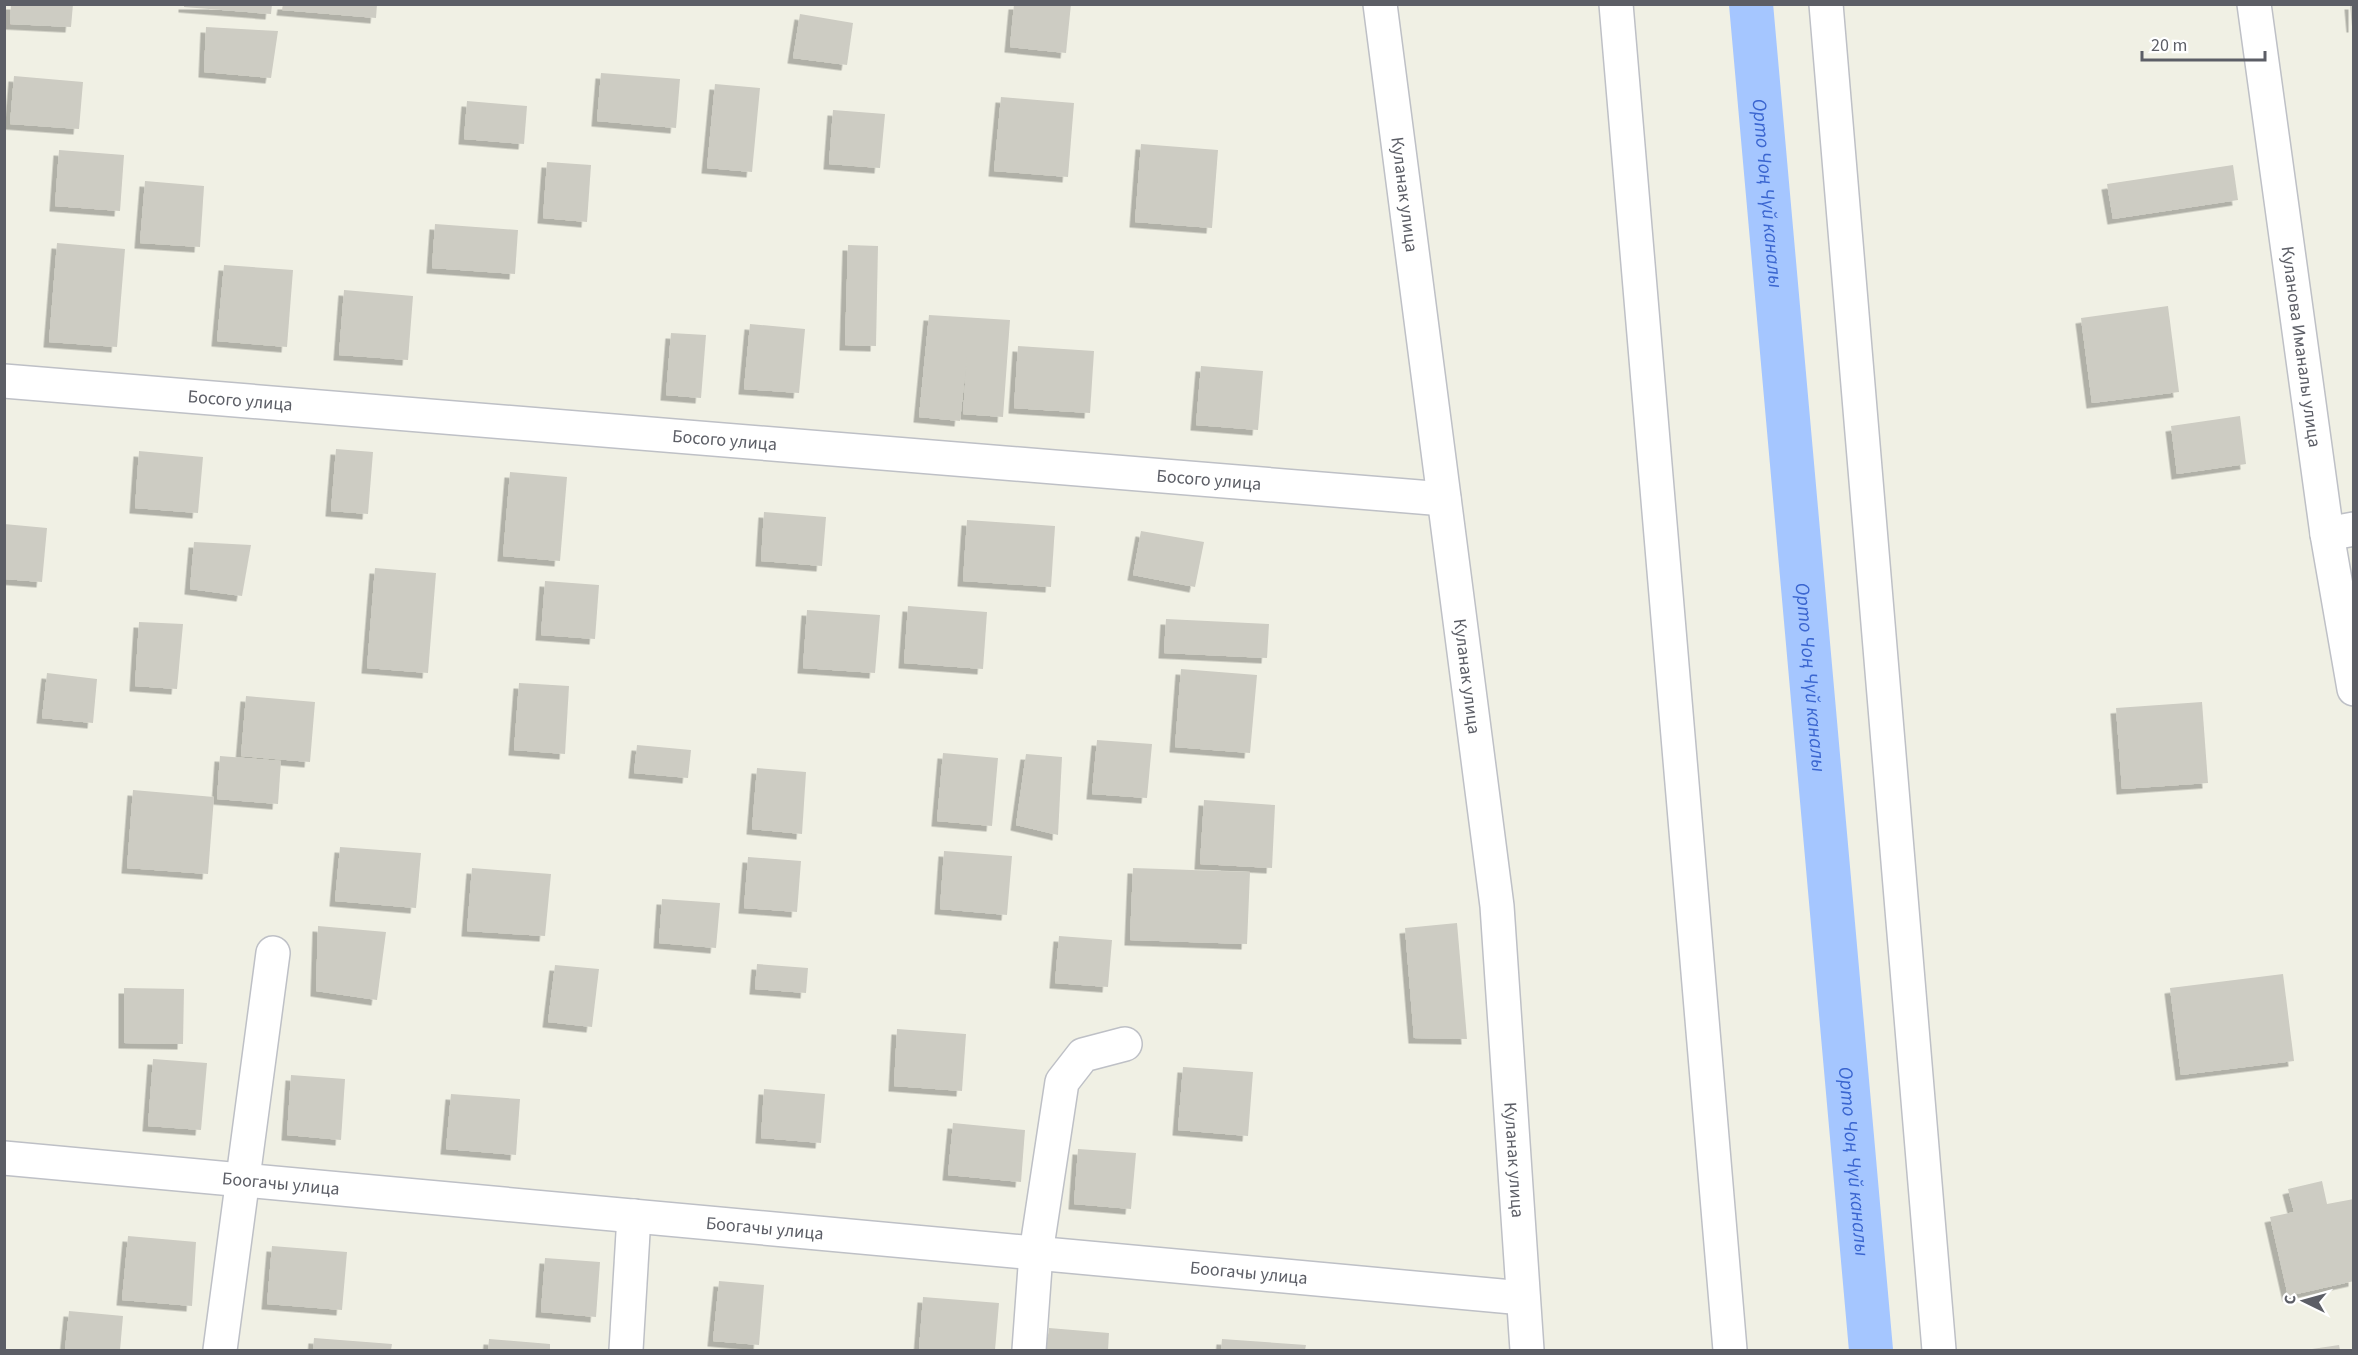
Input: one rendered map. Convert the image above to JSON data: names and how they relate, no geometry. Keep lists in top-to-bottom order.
{
  "streets": {
    "street": [
      "Куланак улица",
      "Куланова Иманалы улица",
      "Босого улица",
      "Боогачы улица"
    ]
  },
  "crossings": [
    ["Куланак улица", "Босого улица"],
    ["Куланак улица", "Боогачы улица"]
  ],
  "water": ["Орто Чоң Чүй каналы"],
  "scale_bar": "20 m",
  "north": "left"
}
